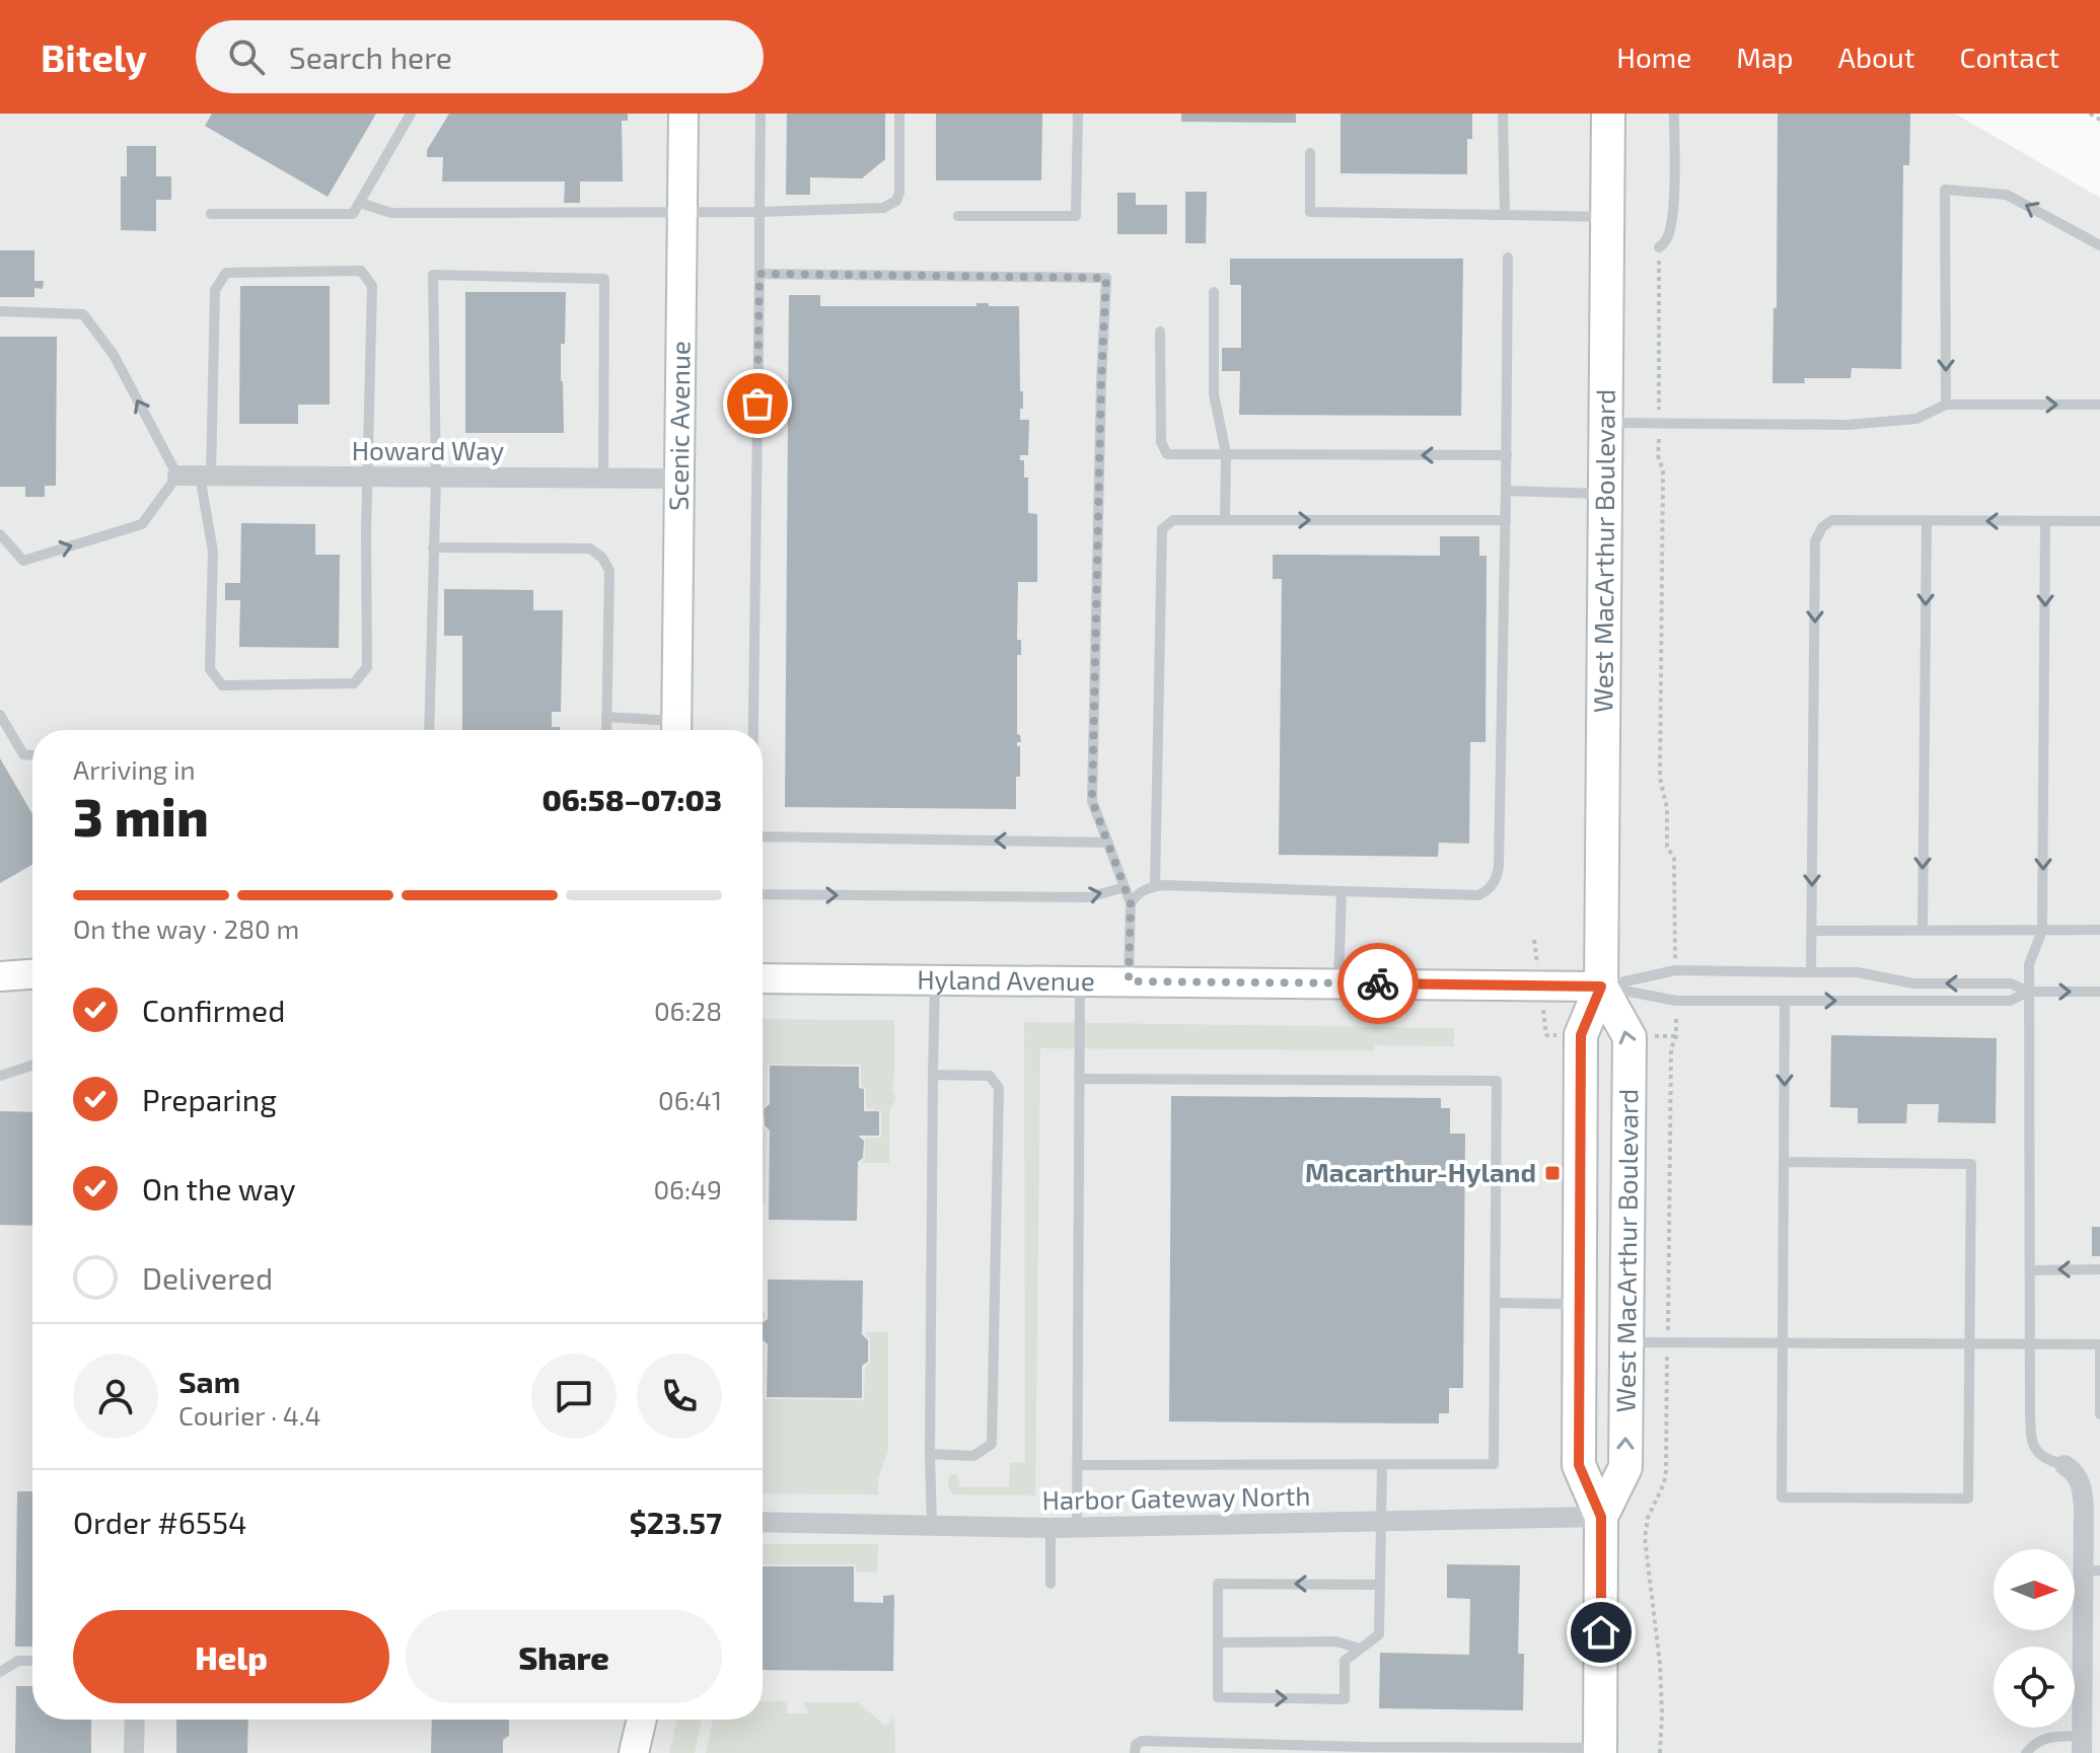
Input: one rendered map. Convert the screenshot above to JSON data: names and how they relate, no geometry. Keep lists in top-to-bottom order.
{
  "streets": {
    "main road": ["West MacArthur Boulevard"],
    "street": [
      "Scenic Avenue",
      "Howard Way",
      "Hyland Avenue",
      "Harbor Gateway North"
    ]
  },
  "crossings": [
    ["Scenic Avenue", "Howard Way"],
    ["West MacArthur Boulevard", "Hyland Avenue"],
    ["West MacArthur Boulevard", "Harbor Gateway North"]
  ],
  "places": {
    "transit": ["Macarthur-Hyland"]
  },
  "north": "right",
  "page": {
    "header": "Bitely",
    "search": "Search here",
    "nav": [
      "Home",
      "Map",
      "About",
      "Contact"
    ],
    "heading": ["3 min", "Arriving in", "06:58–07:03"],
    "panel": [
      "Sam",
      "Courier · 4.4",
      "Order #6554",
      "$23.57"
    ],
    "bar": "On the way · 280 m",
    "list": [
      ["Confirmed", "06:28"],
      ["Preparing", "06:41"],
      ["On the way", "06:49"],
      "Delivered"
    ],
    "buttons": ["Help", "Share"]
  }
}
